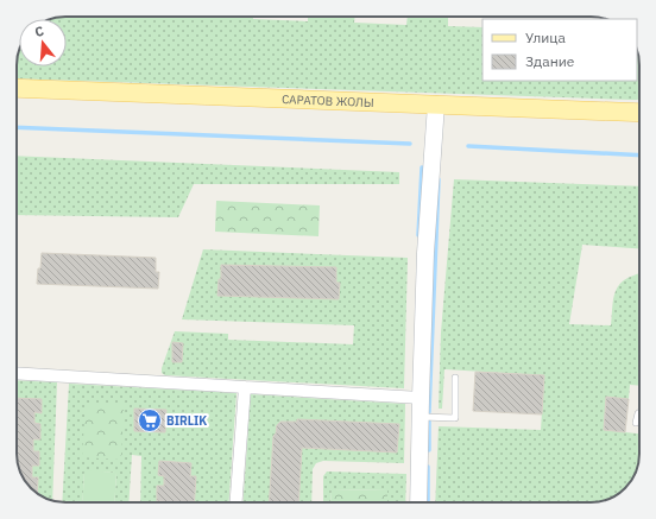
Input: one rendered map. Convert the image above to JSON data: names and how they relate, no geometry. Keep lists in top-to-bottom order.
{
  "streets": {
    "main road": ["САРАТОВ ЖОЛЫ"]
  },
  "places": {
    "supermarket": ["BIRLIK"]
  },
  "legend": ["Улица", "Здание"],
  "north": "top"
}
